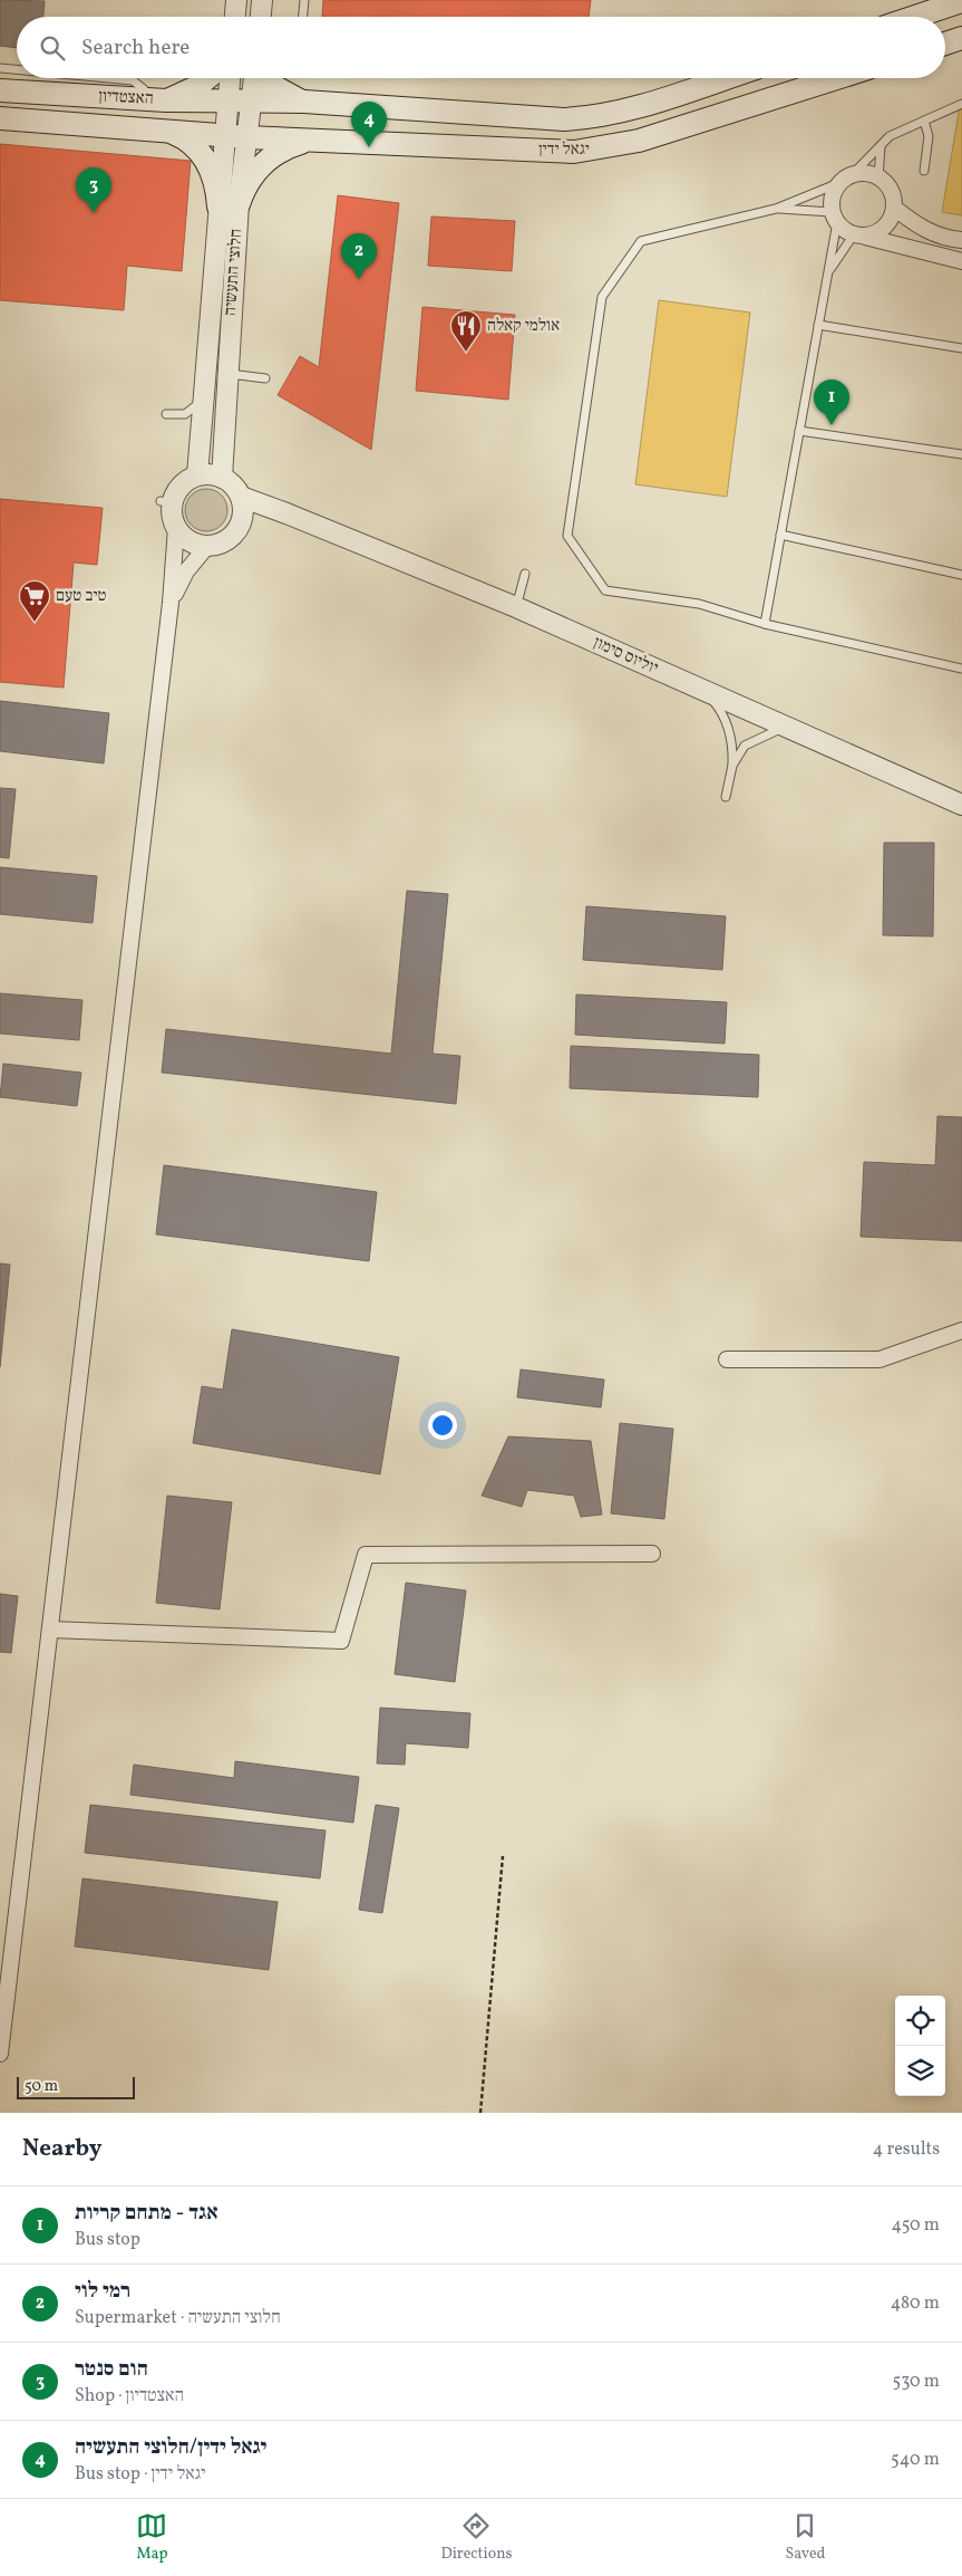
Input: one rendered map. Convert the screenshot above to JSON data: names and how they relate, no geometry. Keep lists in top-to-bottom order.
{
  "streets": {
    "main road": ["האצטדיון", "יגאל ידין"],
    "street": ["חלוצי התעשיה", "יוליוס סימון"]
  },
  "crossings": [
    ["האצטדיון", "יגאל ידין"],
    ["האצטדיון", "חלוצי התעשיה"],
    ["יגאל ידין", "חלוצי התעשיה"],
    ["חלוצי התעשיה", "יוליוס סימון"]
  ],
  "places": {
    "restaurant": ["אולמי קאלה"],
    "supermarket": ["טיב טעם"]
  },
  "scale_bar": "50 m",
  "page": {
    "search": "Search here",
    "pins": [
      "4",
      "3",
      "2",
      "1"
    ],
    "scale": "50 m",
    "heading": ["Nearby", "4 results"],
    "list": [
      {
        "mark": "1",
        "name": "אגד - מתחם קריות",
        "note": "Bus stop",
        "value": "450 m"
      },
      {
        "mark": "2",
        "name": "רמי לוי",
        "note": "Supermarket · חלוצי התעשיה",
        "value": "480 m"
      },
      {
        "mark": "3",
        "name": "הום סנטר",
        "note": "Shop · האצטדיון",
        "value": "530 m"
      },
      {
        "mark": "4",
        "name": "יגאל ידין/חלוצי התעשיה",
        "note": "Bus stop · יגאל ידין",
        "value": "540 m"
      }
    ],
    "nav": ["Map", "Directions", "Saved"]
  }
}
